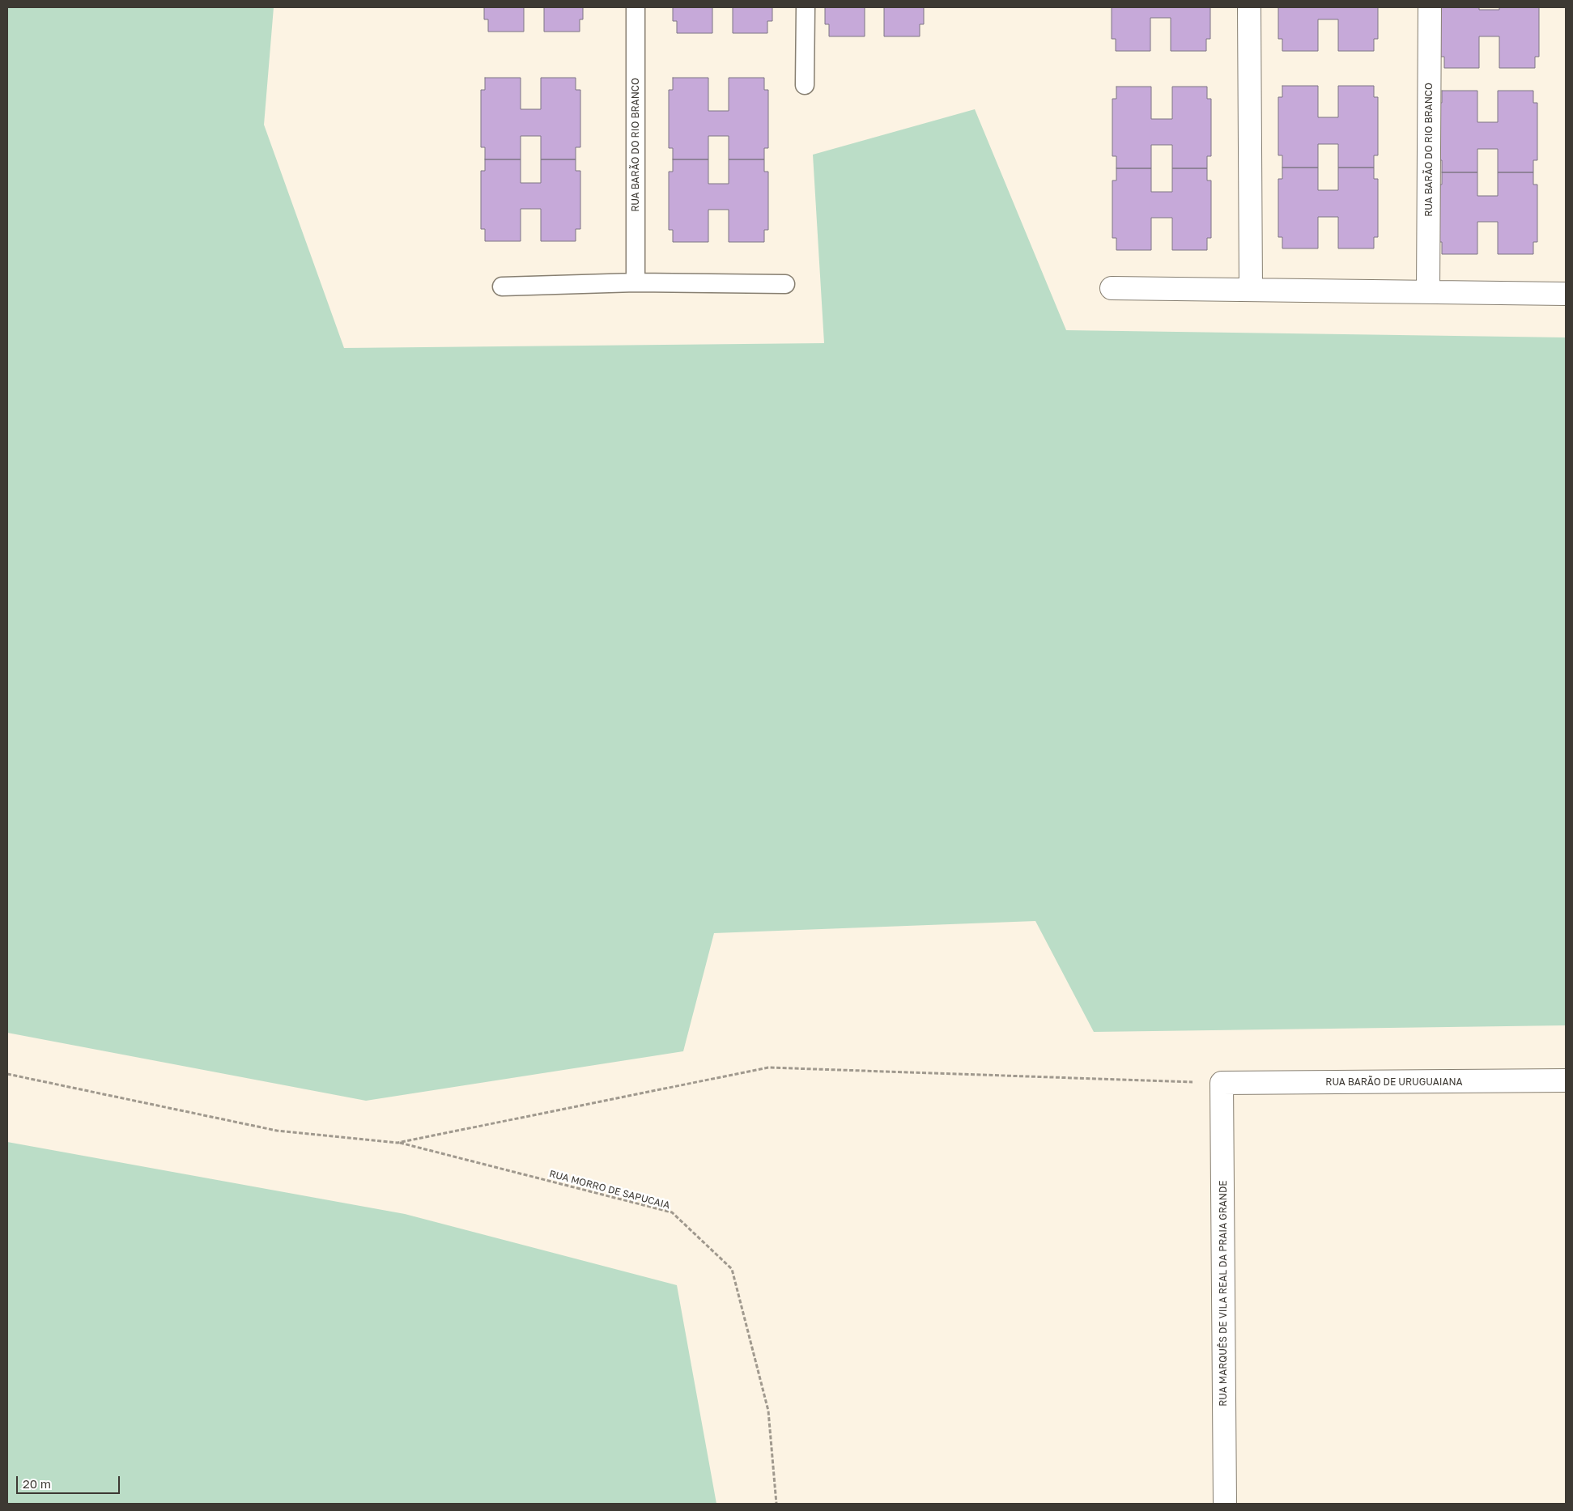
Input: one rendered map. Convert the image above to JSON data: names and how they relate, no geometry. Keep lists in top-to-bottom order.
{
  "streets": {
    "street": ["RUA BARÃO DO RIO BRANCO", "RUA BARÃO DE URUGUAIANA", "RUA MARQUÊS DE VILA REAL DA PRAIA GRANDE"],
    "path": ["RUA MORRO DE SAPUCAIA"]
  },
  "crossings": [
    ["RUA BARÃO DE URUGUAIANA", "RUA MARQUÊS DE VILA REAL DA PRAIA GRANDE"]
  ],
  "scale_bar": "20 m"
}
